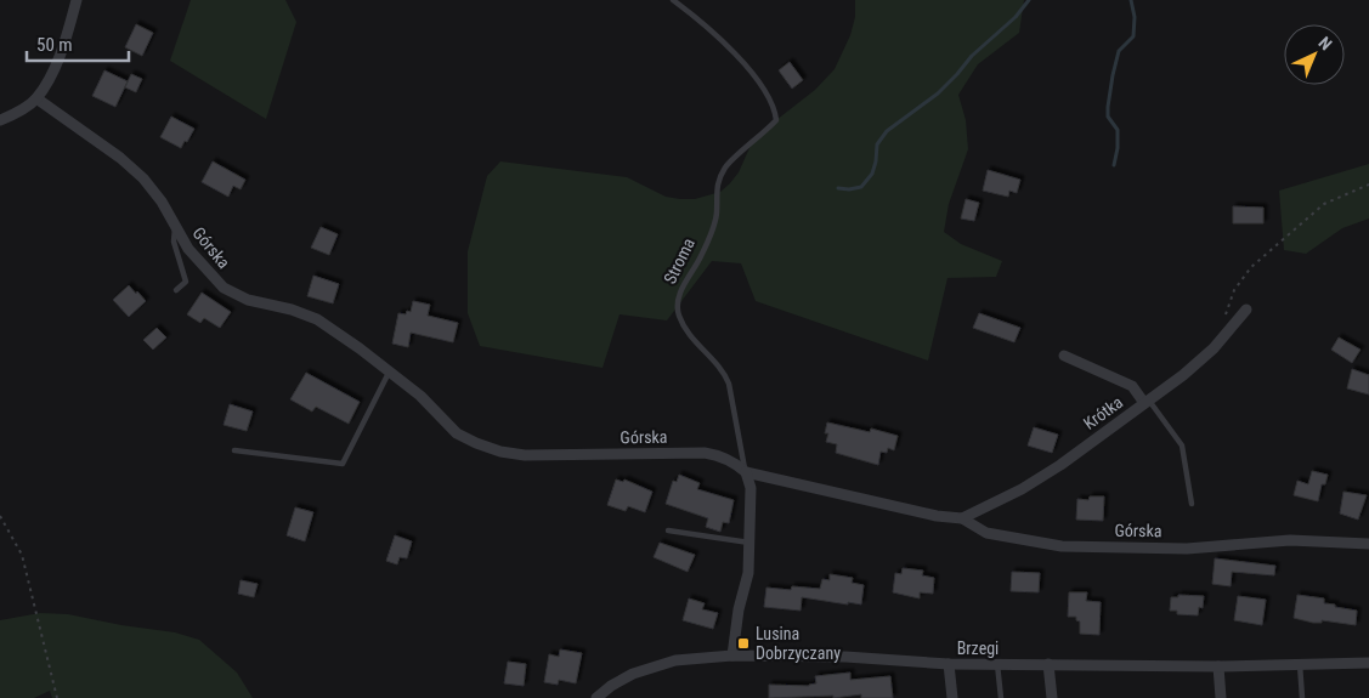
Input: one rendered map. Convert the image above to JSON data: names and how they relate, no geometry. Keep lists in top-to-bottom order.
{
  "streets": {
    "street": [
      "Górska",
      "Stroma",
      "Krótka",
      "Brzegi"
    ]
  },
  "crossings": [
    ["Górska", "Stroma"],
    ["Górska", "Krótka"],
    ["Stroma", "Brzegi"]
  ],
  "places": {
    "transit": ["Lusina Dobrzyczany"]
  },
  "scale_bar": "50 m",
  "north": "top right"
}
